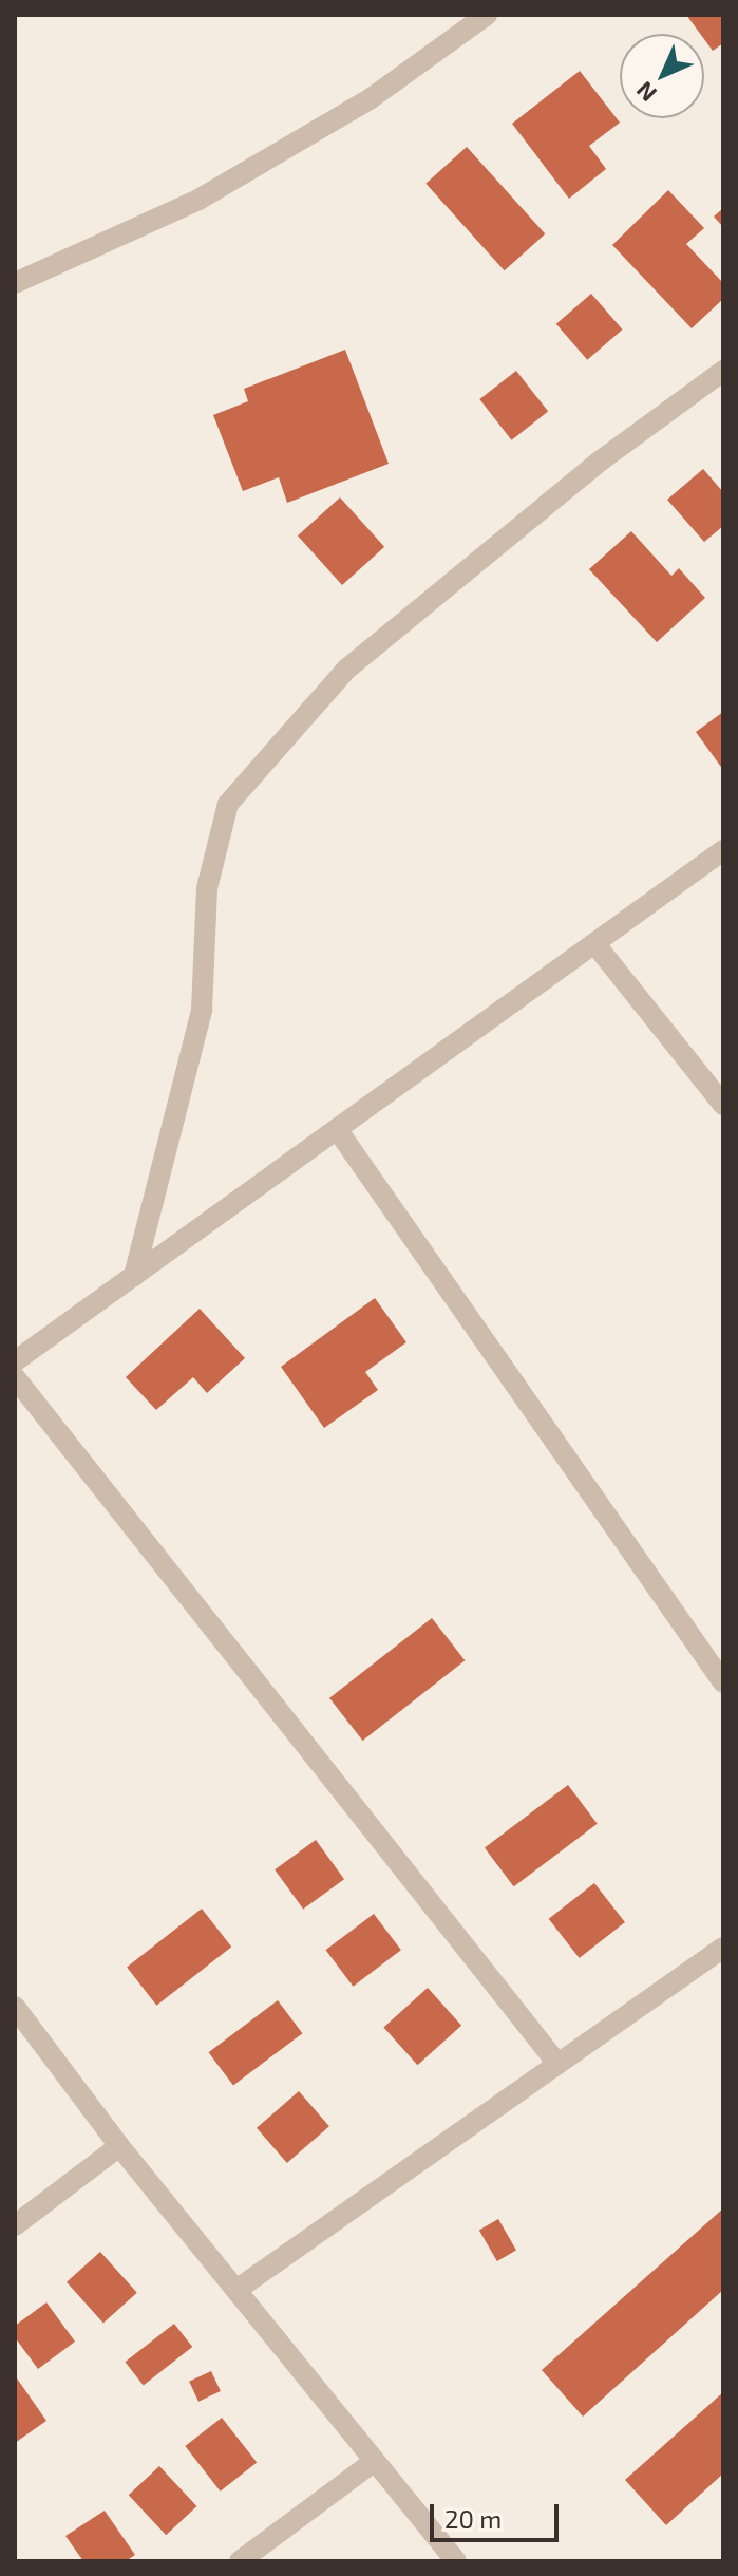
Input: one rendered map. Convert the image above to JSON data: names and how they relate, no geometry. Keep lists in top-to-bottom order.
{
  "scale_bar": "20 m",
  "north": "bottom left"
}
